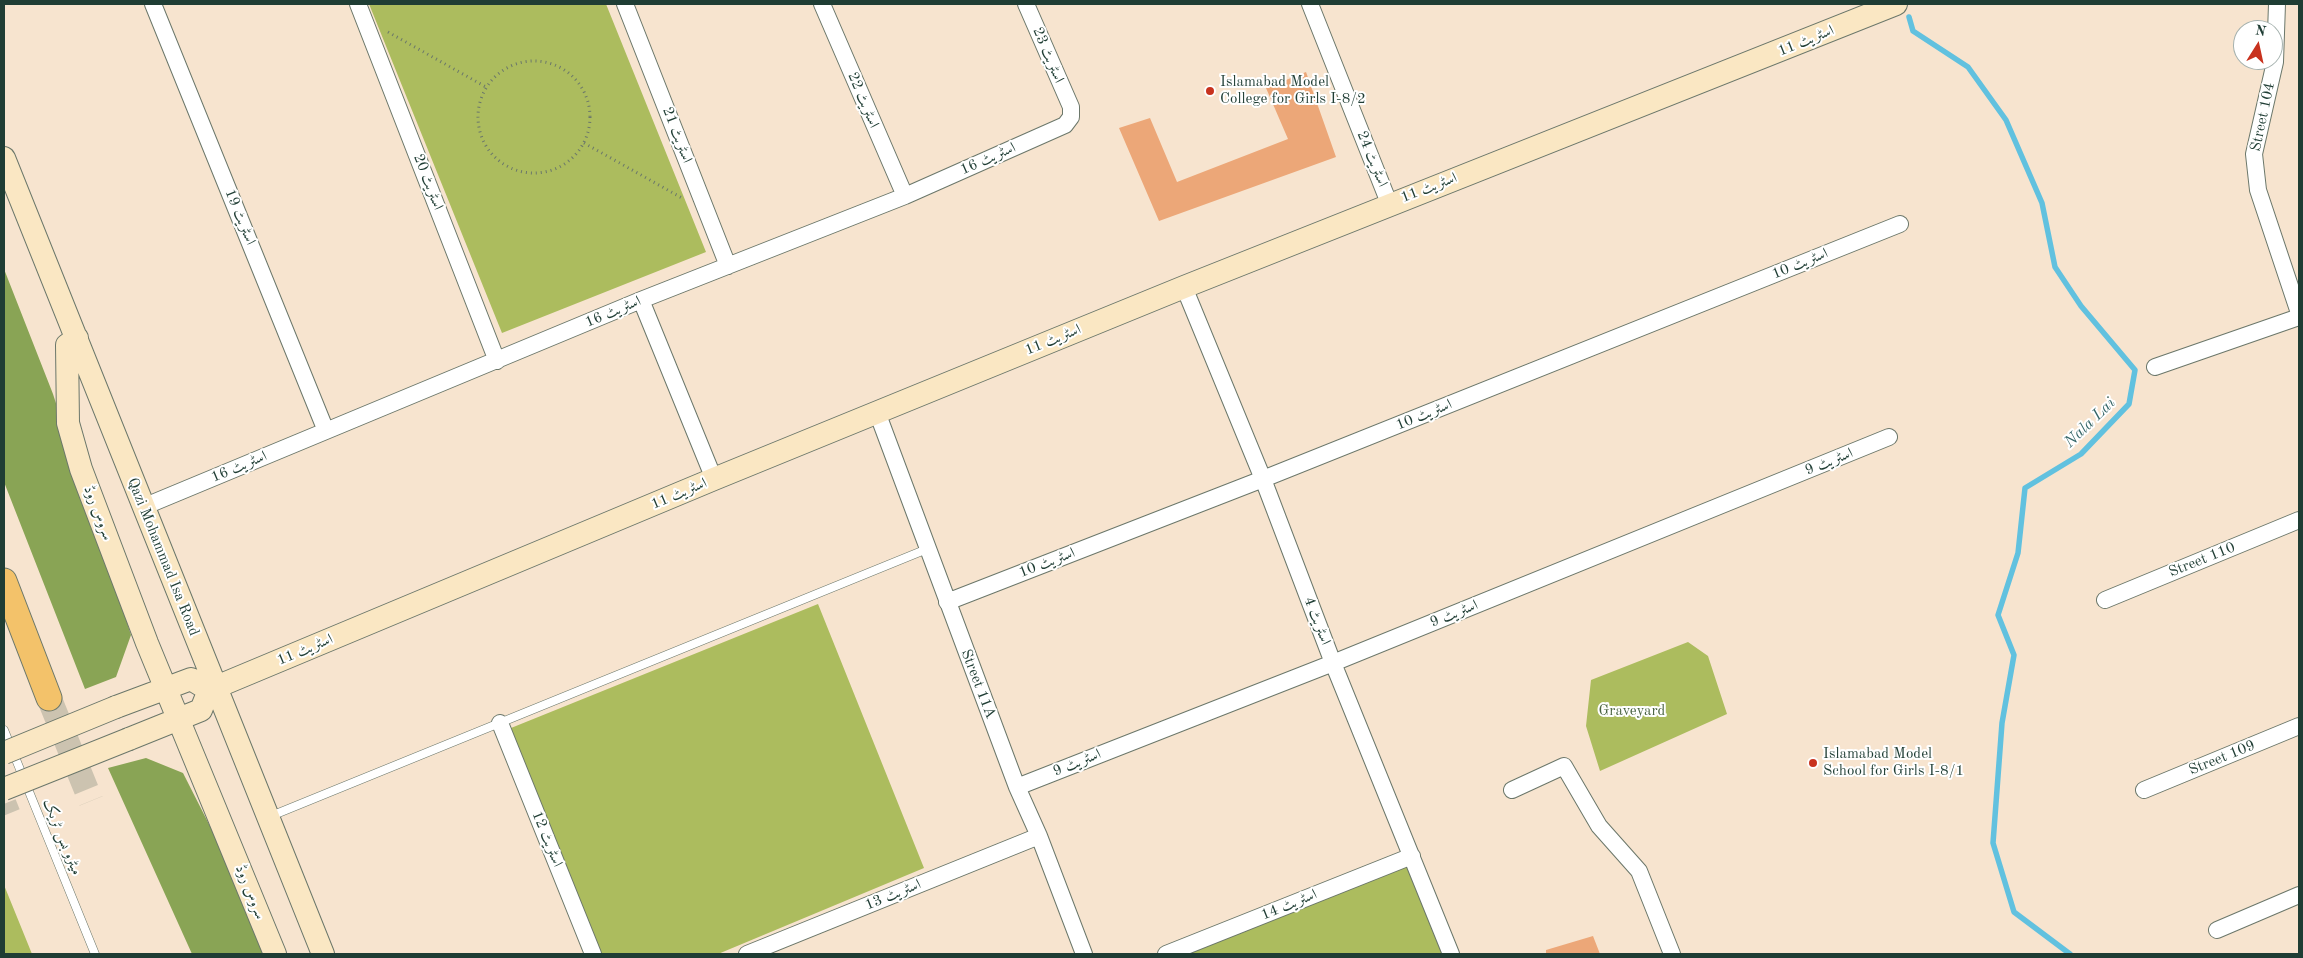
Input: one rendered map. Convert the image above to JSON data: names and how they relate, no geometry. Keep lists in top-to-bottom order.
{
  "streets": {
    "street": [
      "اسٹریٹ 11",
      "اسٹریٹ 23",
      "اسٹریٹ 22",
      "Street 104",
      "اسٹریٹ 21",
      "اسٹریٹ 16",
      "اسٹریٹ 24",
      "اسٹریٹ 20",
      "اسٹریٹ 19",
      "اسٹریٹ 10",
      "اسٹریٹ 9",
      "سروس روڈ",
      "Qazi Mohammad Isa Road",
      "Street 110",
      "اسٹریٹ 4",
      "Street 11A",
      "Street 109",
      "اسٹریٹ 12",
      "اسٹریٹ 13",
      "اسٹریٹ 14"
    ],
    "lane": ["میٹرو بس ٹریک"]
  },
  "crossings": [
    ["اسٹریٹ 11", "اسٹریٹ 24"],
    ["اسٹریٹ 11", "Qazi Mohammad Isa Road"],
    ["اسٹریٹ 11", "اسٹریٹ 4"],
    ["اسٹریٹ 11", "Street 11A"],
    ["اسٹریٹ 23", "اسٹریٹ 16"],
    ["اسٹریٹ 22", "اسٹریٹ 16"],
    ["اسٹریٹ 21", "اسٹریٹ 16"],
    ["اسٹریٹ 16", "اسٹریٹ 20"],
    ["اسٹریٹ 16", "اسٹریٹ 19"],
    ["اسٹریٹ 16", "Qazi Mohammad Isa Road"],
    ["اسٹریٹ 10", "اسٹریٹ 4"],
    ["اسٹریٹ 10", "Street 11A"],
    ["اسٹریٹ 9", "اسٹریٹ 4"],
    ["اسٹریٹ 9", "Street 11A"],
    ["سروس روڈ", "Qazi Mohammad Isa Road"],
    ["اسٹریٹ 4", "اسٹریٹ 14"],
    ["Street 11A", "اسٹریٹ 13"]
  ],
  "water": ["Nala Lai"],
  "parks": ["Graveyard"],
  "places": ["Islamabad Model College for Girls I-8/2", "Islamabad Model School for Girls I-8/1"],
  "north": "top"
}
